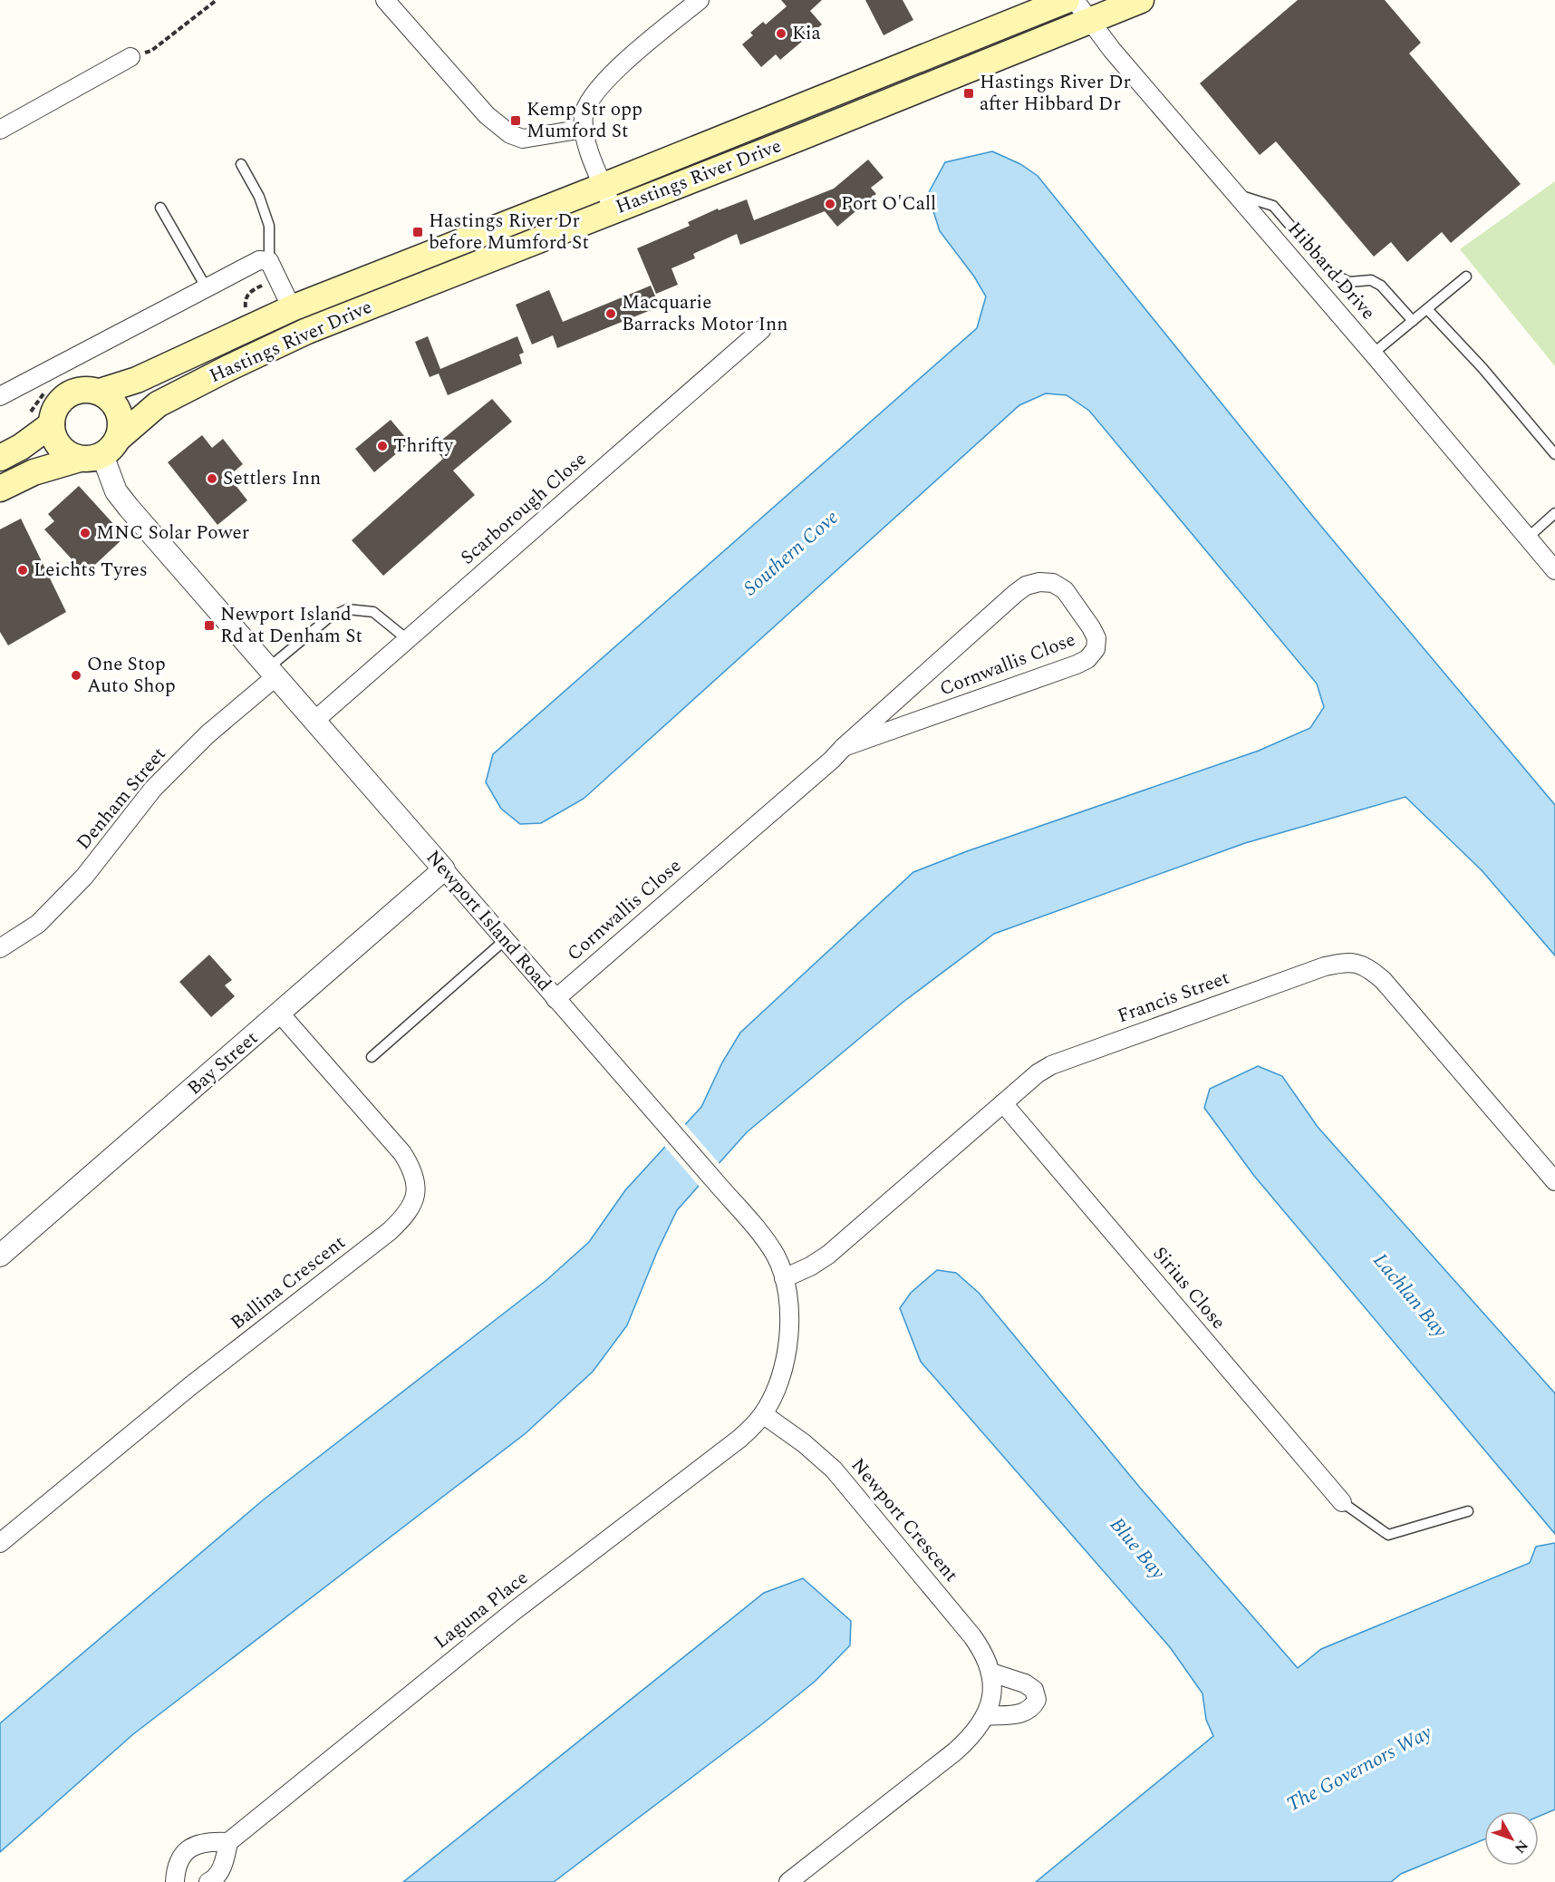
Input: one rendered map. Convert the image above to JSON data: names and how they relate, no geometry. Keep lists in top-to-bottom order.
{
  "streets": {
    "main road": ["Hastings River Drive"],
    "street": [
      "Hibbard Drive",
      "Scarborough Close",
      "Cornwallis Close",
      "Denham Street",
      "Newport Island Road",
      "Francis Street",
      "Bay Street",
      "Ballina Crescent",
      "Sirius Close",
      "Newport Crescent",
      "Laguna Place"
    ]
  },
  "crossings": [
    ["Hastings River Drive", "Hibbard Drive"],
    ["Hastings River Drive", "Newport Island Road"],
    ["Scarborough Close", "Newport Island Road"],
    ["Cornwallis Close", "Newport Island Road"],
    ["Denham Street", "Newport Island Road"],
    ["Newport Island Road", "Francis Street"],
    ["Newport Island Road", "Bay Street"],
    ["Newport Island Road", "Newport Crescent"],
    ["Newport Island Road", "Laguna Place"],
    ["Francis Street", "Sirius Close"],
    ["Bay Street", "Ballina Crescent"],
    ["Newport Crescent", "Laguna Place"]
  ],
  "water": [
    "Southern Cove",
    "Lachlan Bay",
    "Blue Bay",
    "The Governors Way"
  ],
  "places": {
    "other": [
      "Kia",
      "Port O'Call",
      "Macquarie Barracks Motor Inn",
      "Thrifty",
      "Settlers Inn",
      "MNC Solar Power",
      "Leichts Tyres",
      "One Stop Auto Shop"
    ],
    "transit": [
      "Hastings River Dr after Hibbard Dr",
      "Kemp Str opp Mumford St",
      "Hastings River Dr before Mumford St",
      "Newport Island Rd at Denham St"
    ]
  },
  "north": "bottom right"
}
